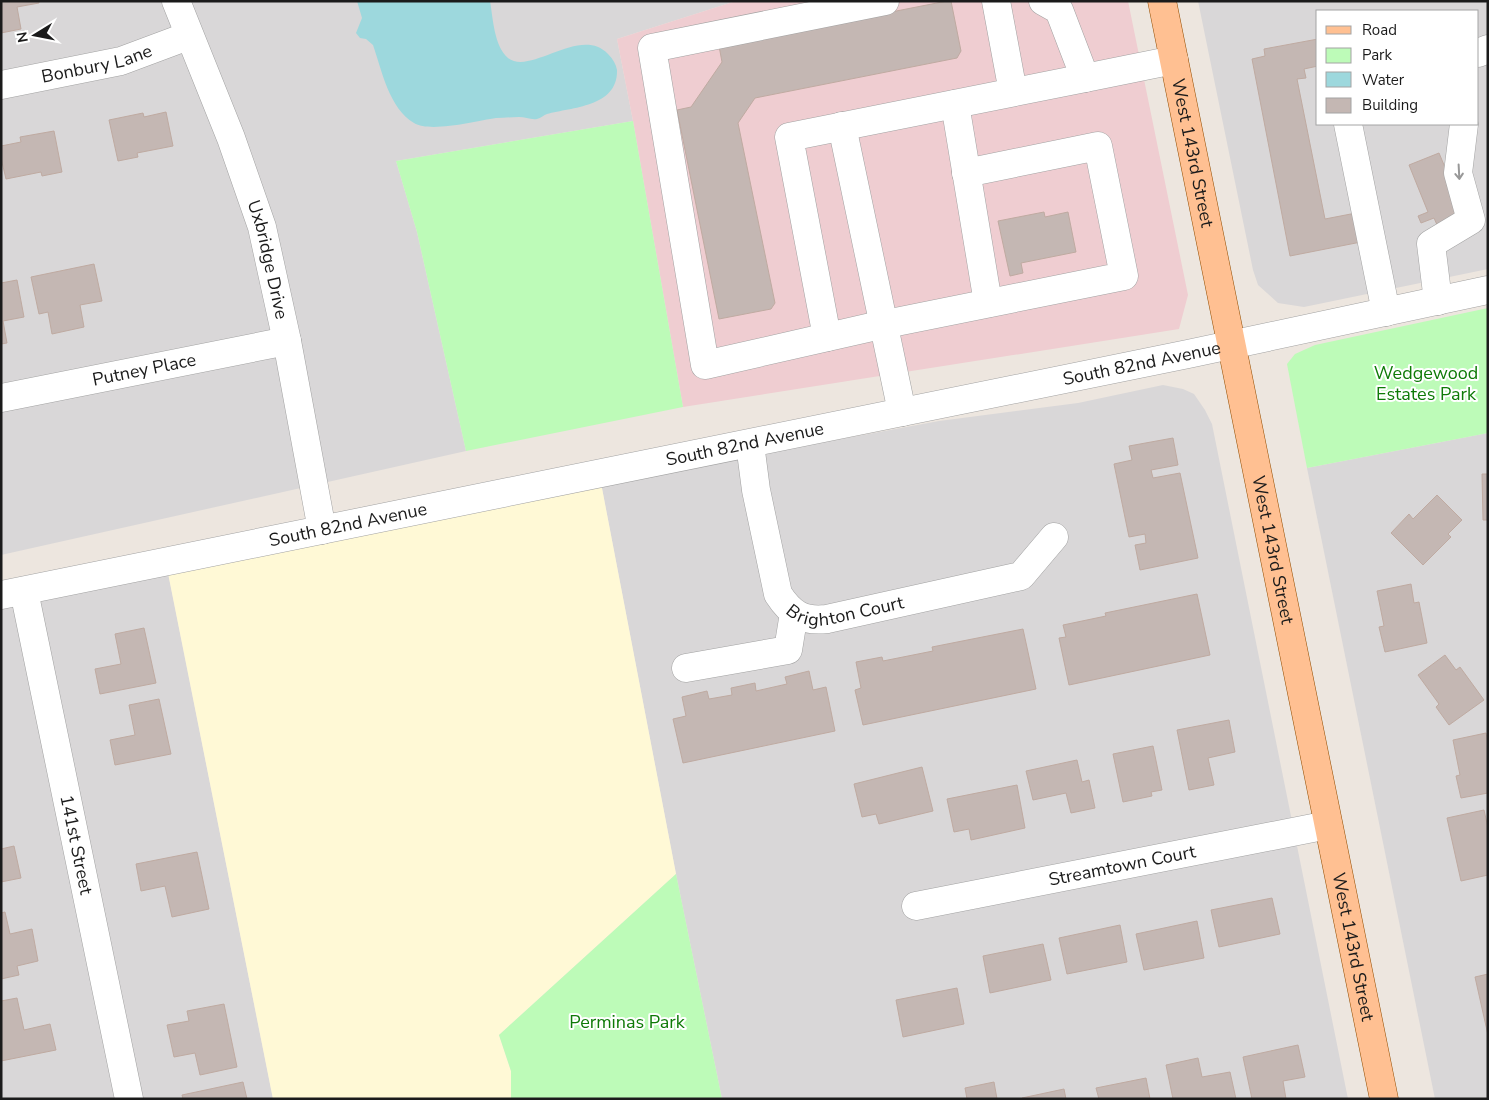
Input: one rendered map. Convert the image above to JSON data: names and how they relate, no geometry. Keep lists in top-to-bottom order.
{
  "streets": {
    "main road": ["West 143rd Street"],
    "street": [
      "Bonbury Lane",
      "Uxbridge Drive",
      "South 82nd Avenue",
      "Putney Place",
      "Brighton Court",
      "141st Street",
      "Streamtown Court"
    ]
  },
  "crossings": [
    ["Bonbury Lane", "Uxbridge Drive"],
    ["West 143rd Street", "South 82nd Avenue"],
    ["West 143rd Street", "Streamtown Court"],
    ["Uxbridge Drive", "South 82nd Avenue"],
    ["Uxbridge Drive", "Putney Place"],
    ["South 82nd Avenue", "Brighton Court"],
    ["South 82nd Avenue", "141st Street"]
  ],
  "parks": ["Wedgewood Estates Park", "Perminas Park"],
  "legend": [
    "Road",
    "Park",
    "Water",
    "Building"
  ],
  "north": "left"
}
